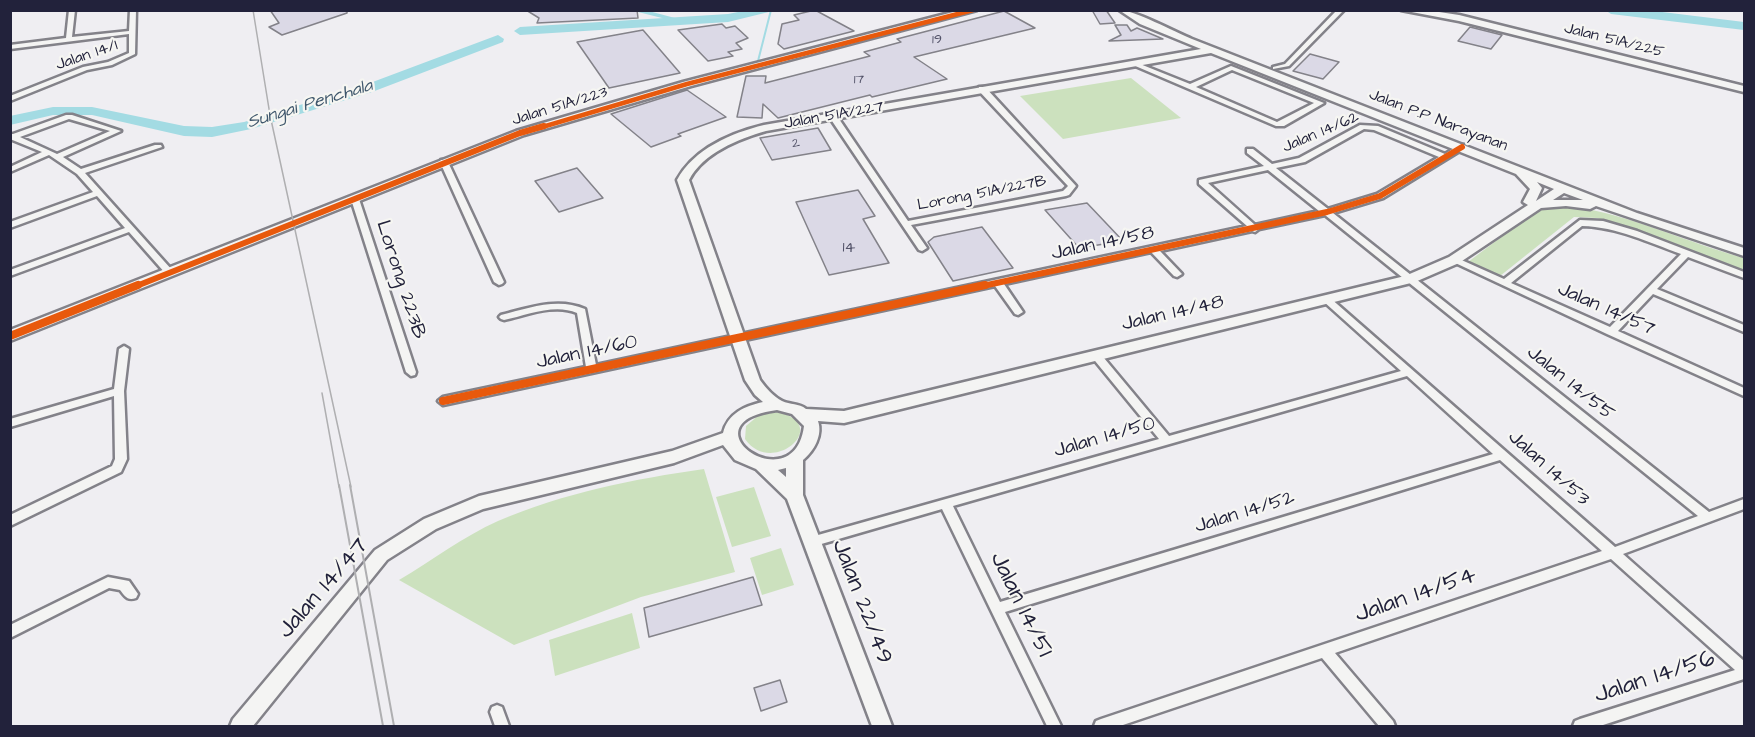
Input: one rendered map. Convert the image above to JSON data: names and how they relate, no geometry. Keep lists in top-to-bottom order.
{
  "streets": {
    "street": [
      "Jalan 51A/225",
      "Jalan 14/1",
      "Jalan 51A/223",
      "Jalan 51A/227",
      "Jalan P.P Narayanan",
      "Jalan 14/62",
      "Lorong 51A/227B",
      "Jalan 14/58",
      "Lorong 223B",
      "Jalan 14/57",
      "Jalan 14/48",
      "Jalan 14/60",
      "Jalan 14/55",
      "Jalan 14/50",
      "Jalan 14/53",
      "Jalan 14/52",
      "Jalan 14/47",
      "Jalan 14/54",
      "Jalan 22/49",
      "Jalan 14/51",
      "Jalan 14/56"
    ]
  },
  "crossings": [
    ["Jalan 51A/223", "Lorong 223B"],
    ["Jalan 51A/227", "Jalan P.P Narayanan"],
    ["Jalan 51A/227", "Lorong 51A/227B"],
    ["Jalan 51A/227", "Jalan 14/58"],
    ["Jalan 51A/227", "Jalan 14/48"],
    ["Jalan 51A/227", "Jalan 14/60"],
    ["Jalan 51A/227", "Jalan 14/47"],
    ["Jalan 51A/227", "Jalan 22/49"],
    ["Jalan P.P Narayanan", "Jalan 14/58"],
    ["Jalan P.P Narayanan", "Jalan 14/48"],
    ["Jalan 14/62", "Jalan 14/58"],
    ["Jalan 14/62", "Jalan 14/55"],
    ["Jalan 14/58", "Jalan 14/60"],
    ["Jalan 14/58", "Jalan 14/55"],
    ["Jalan 14/57", "Jalan 14/48"],
    ["Jalan 14/48", "Jalan 14/55"],
    ["Jalan 14/48", "Jalan 14/53"],
    ["Jalan 14/48", "Jalan 14/47"],
    ["Jalan 14/48", "Jalan 22/49"],
    ["Jalan 14/55", "Jalan 14/54"],
    ["Jalan 14/50", "Jalan 14/53"],
    ["Jalan 14/50", "Jalan 22/49"],
    ["Jalan 14/50", "Jalan 14/51"],
    ["Jalan 14/53", "Jalan 14/52"],
    ["Jalan 14/53", "Jalan 14/54"],
    ["Jalan 14/53", "Jalan 14/56"],
    ["Jalan 14/52", "Jalan 14/51"],
    ["Jalan 14/47", "Jalan 22/49"]
  ],
  "water": ["Sungai Penchala"],
  "house_numbers": [
    "19",
    "17",
    "2",
    "14"
  ]
}
